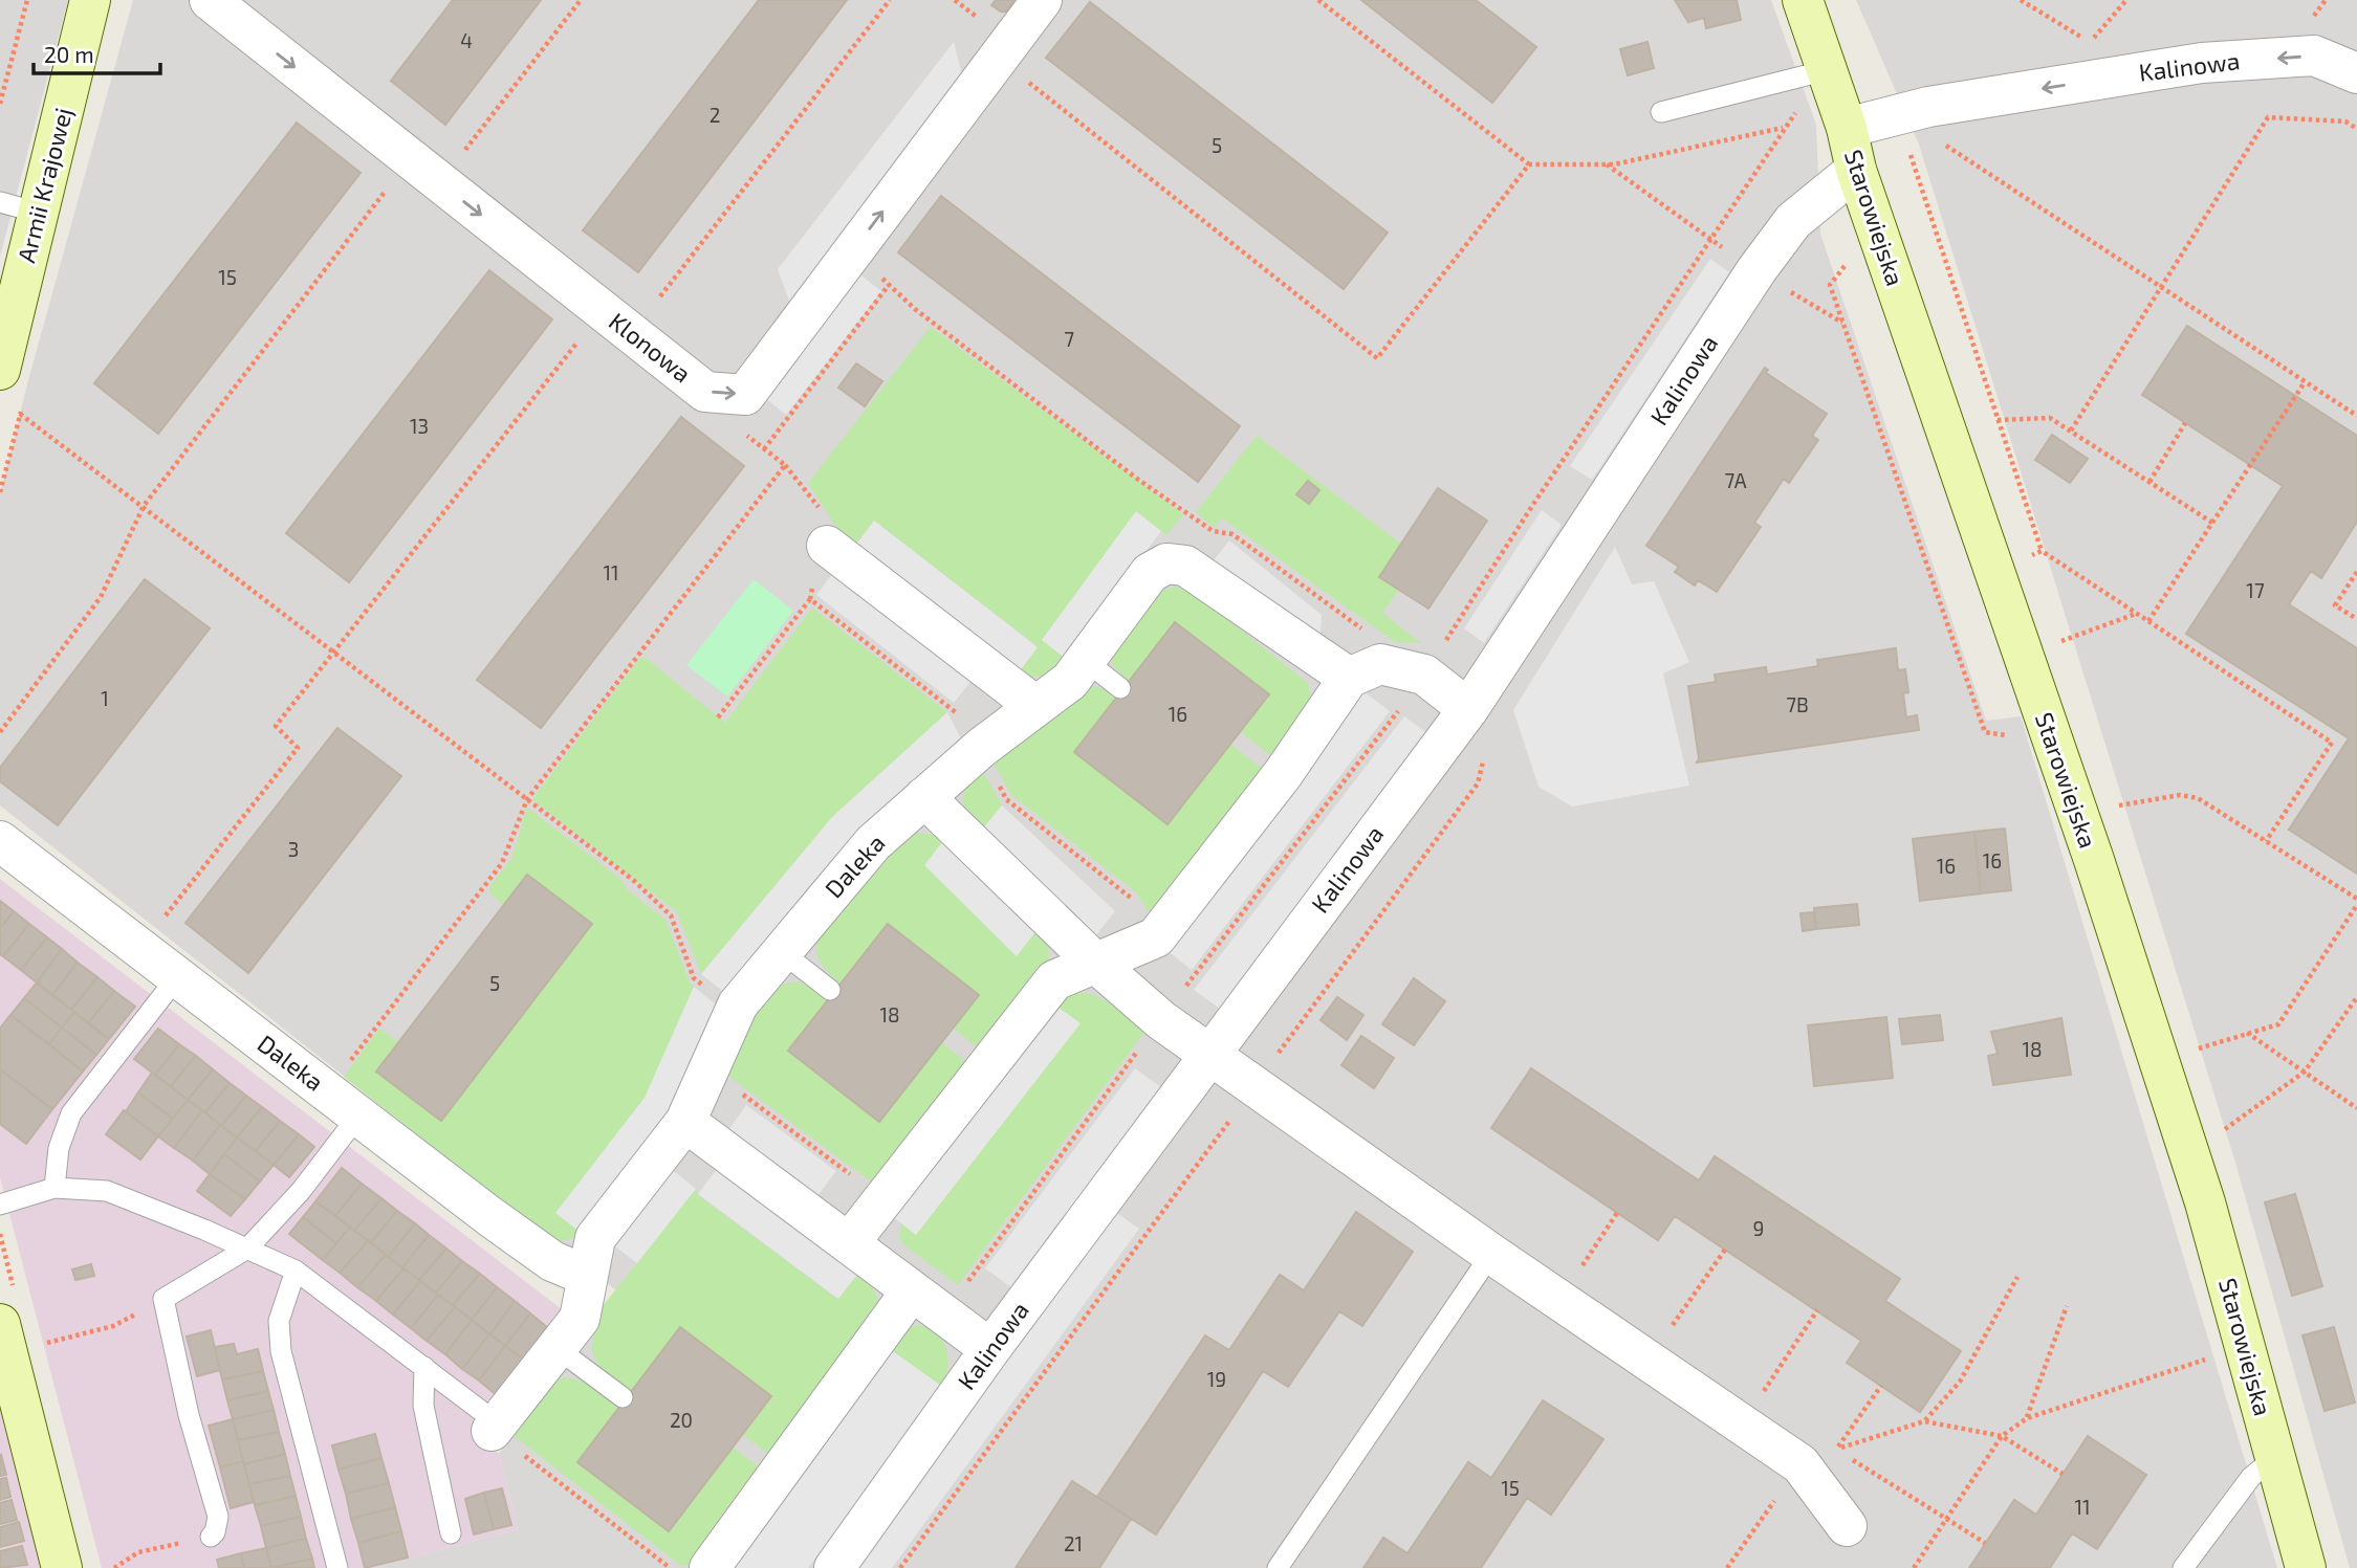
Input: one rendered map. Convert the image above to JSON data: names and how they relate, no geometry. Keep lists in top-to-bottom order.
{
  "streets": {
    "street": [
      "Kalinowa",
      "Armii Krajowej",
      "Starowiejska",
      "Klonowa",
      "Daleka"
    ]
  },
  "crossings": [
    ["Kalinowa", "Starowiejska"]
  ],
  "house_numbers": [
    "4",
    "2",
    "5",
    "15",
    "7",
    "13",
    "7A",
    "11",
    "17",
    "1",
    "7B",
    "16",
    "3",
    "16",
    "16",
    "5",
    "18",
    "18",
    "9",
    "19",
    "20",
    "15",
    "11",
    "21"
  ],
  "scale_bar": "20 m"
}
